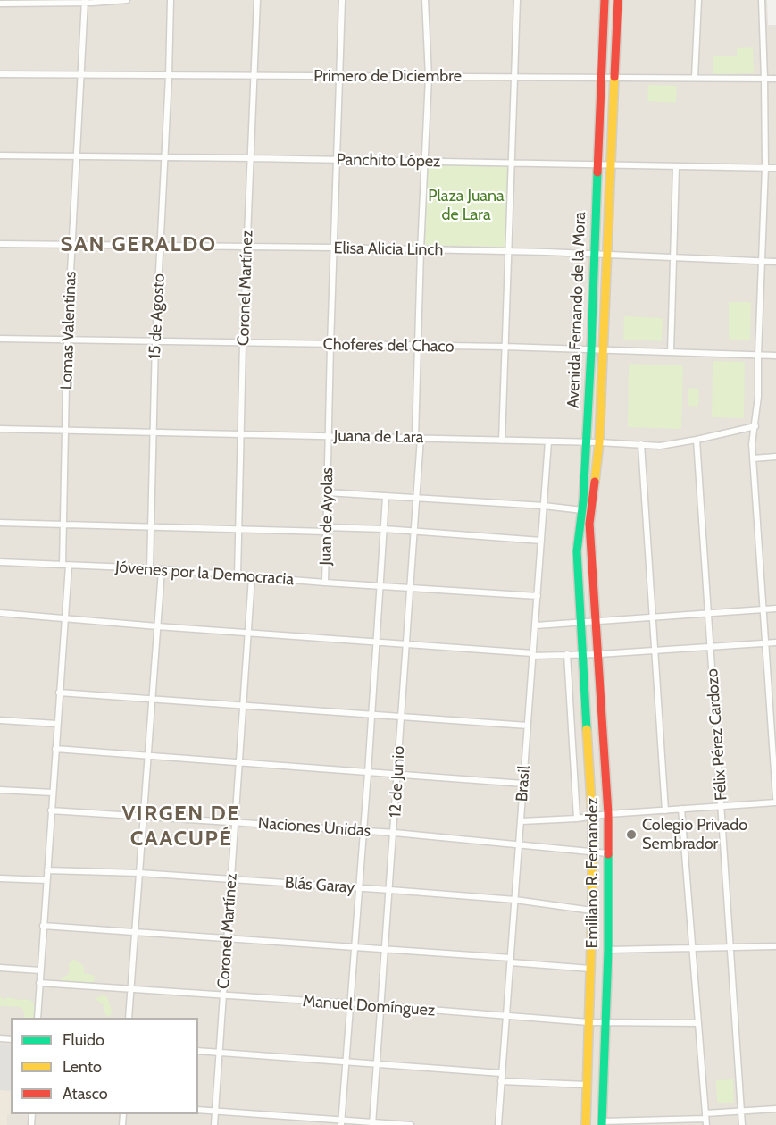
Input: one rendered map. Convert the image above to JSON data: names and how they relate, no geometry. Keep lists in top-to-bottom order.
{
  "streets": {
    "main road": ["Avenida Fernando de la Mora", "Emiliano R. Fernandez"],
    "street": [
      "Primero de Diciembre",
      "Panchito López",
      "Elisa Alicia Linch",
      "Coronel Martínez",
      "15 de Agosto",
      "Lomas Valentinas",
      "Choferes del Chaco",
      "Juana de Lara",
      "Juan de Ayolas",
      "Jóvenes por la Democracia",
      "Félix Pérez Cardozo",
      "12 de Junio",
      "Brasil",
      "Naciones Unidas",
      "Blás Garay",
      "Manuel Domínguez"
    ]
  },
  "crossings": [
    ["Primero de Diciembre", "Coronel Martínez"],
    ["Primero de Diciembre", "Avenida Fernando de la Mora"],
    ["Primero de Diciembre", "15 de Agosto"],
    ["Primero de Diciembre", "Lomas Valentinas"],
    ["Primero de Diciembre", "Juan de Ayolas"],
    ["Primero de Diciembre", "12 de Junio"],
    ["Panchito López", "Coronel Martínez"],
    ["Panchito López", "Avenida Fernando de la Mora"],
    ["Panchito López", "15 de Agosto"],
    ["Panchito López", "Lomas Valentinas"],
    ["Panchito López", "Juan de Ayolas"],
    ["Panchito López", "12 de Junio"],
    ["Elisa Alicia Linch", "Coronel Martínez"],
    ["Elisa Alicia Linch", "Avenida Fernando de la Mora"],
    ["Elisa Alicia Linch", "15 de Agosto"],
    ["Elisa Alicia Linch", "Lomas Valentinas"],
    ["Elisa Alicia Linch", "Juan de Ayolas"],
    ["Elisa Alicia Linch", "12 de Junio"],
    ["Coronel Martínez", "Choferes del Chaco"],
    ["Coronel Martínez", "Juana de Lara"],
    ["Coronel Martínez", "Jóvenes por la Democracia"],
    ["Coronel Martínez", "Naciones Unidas"],
    ["Coronel Martínez", "Blás Garay"],
    ["Coronel Martínez", "Manuel Domínguez"],
    ["Avenida Fernando de la Mora", "Choferes del Chaco"],
    ["Avenida Fernando de la Mora", "Juana de Lara"],
    ["Avenida Fernando de la Mora", "Naciones Unidas"],
    ["Avenida Fernando de la Mora", "Emiliano R. Fernandez"],
    ["Avenida Fernando de la Mora", "Blás Garay"],
    ["Avenida Fernando de la Mora", "Manuel Domínguez"],
    ["15 de Agosto", "Choferes del Chaco"],
    ["15 de Agosto", "Juana de Lara"],
    ["15 de Agosto", "Jóvenes por la Democracia"],
    ["Lomas Valentinas", "Choferes del Chaco"],
    ["Lomas Valentinas", "Juana de Lara"],
    ["Lomas Valentinas", "Jóvenes por la Democracia"],
    ["Lomas Valentinas", "Naciones Unidas"],
    ["Lomas Valentinas", "Blás Garay"],
    ["Lomas Valentinas", "Manuel Domínguez"],
    ["Choferes del Chaco", "Juan de Ayolas"],
    ["Choferes del Chaco", "12 de Junio"],
    ["Juana de Lara", "Juan de Ayolas"],
    ["Juana de Lara", "Félix Pérez Cardozo"],
    ["Juana de Lara", "12 de Junio"],
    ["Juana de Lara", "Brasil"],
    ["Juan de Ayolas", "Jóvenes por la Democracia"],
    ["Jóvenes por la Democracia", "12 de Junio"],
    ["Jóvenes por la Democracia", "Brasil"],
    ["12 de Junio", "Naciones Unidas"],
    ["12 de Junio", "Blás Garay"],
    ["12 de Junio", "Manuel Domínguez"],
    ["Brasil", "Naciones Unidas"],
    ["Brasil", "Blás Garay"],
    ["Brasil", "Manuel Domínguez"],
    ["Naciones Unidas", "Emiliano R. Fernandez"],
    ["Emiliano R. Fernandez", "Manuel Domínguez"]
  ],
  "districts": ["SAN GERALDO", "VIRGEN DE CAACUPÉ"],
  "parks": ["Plaza Juana de Lara"],
  "places": ["Colegio Privado Sembrador"],
  "legend": ["Fluido", "Lento", "Atasco"]
}
